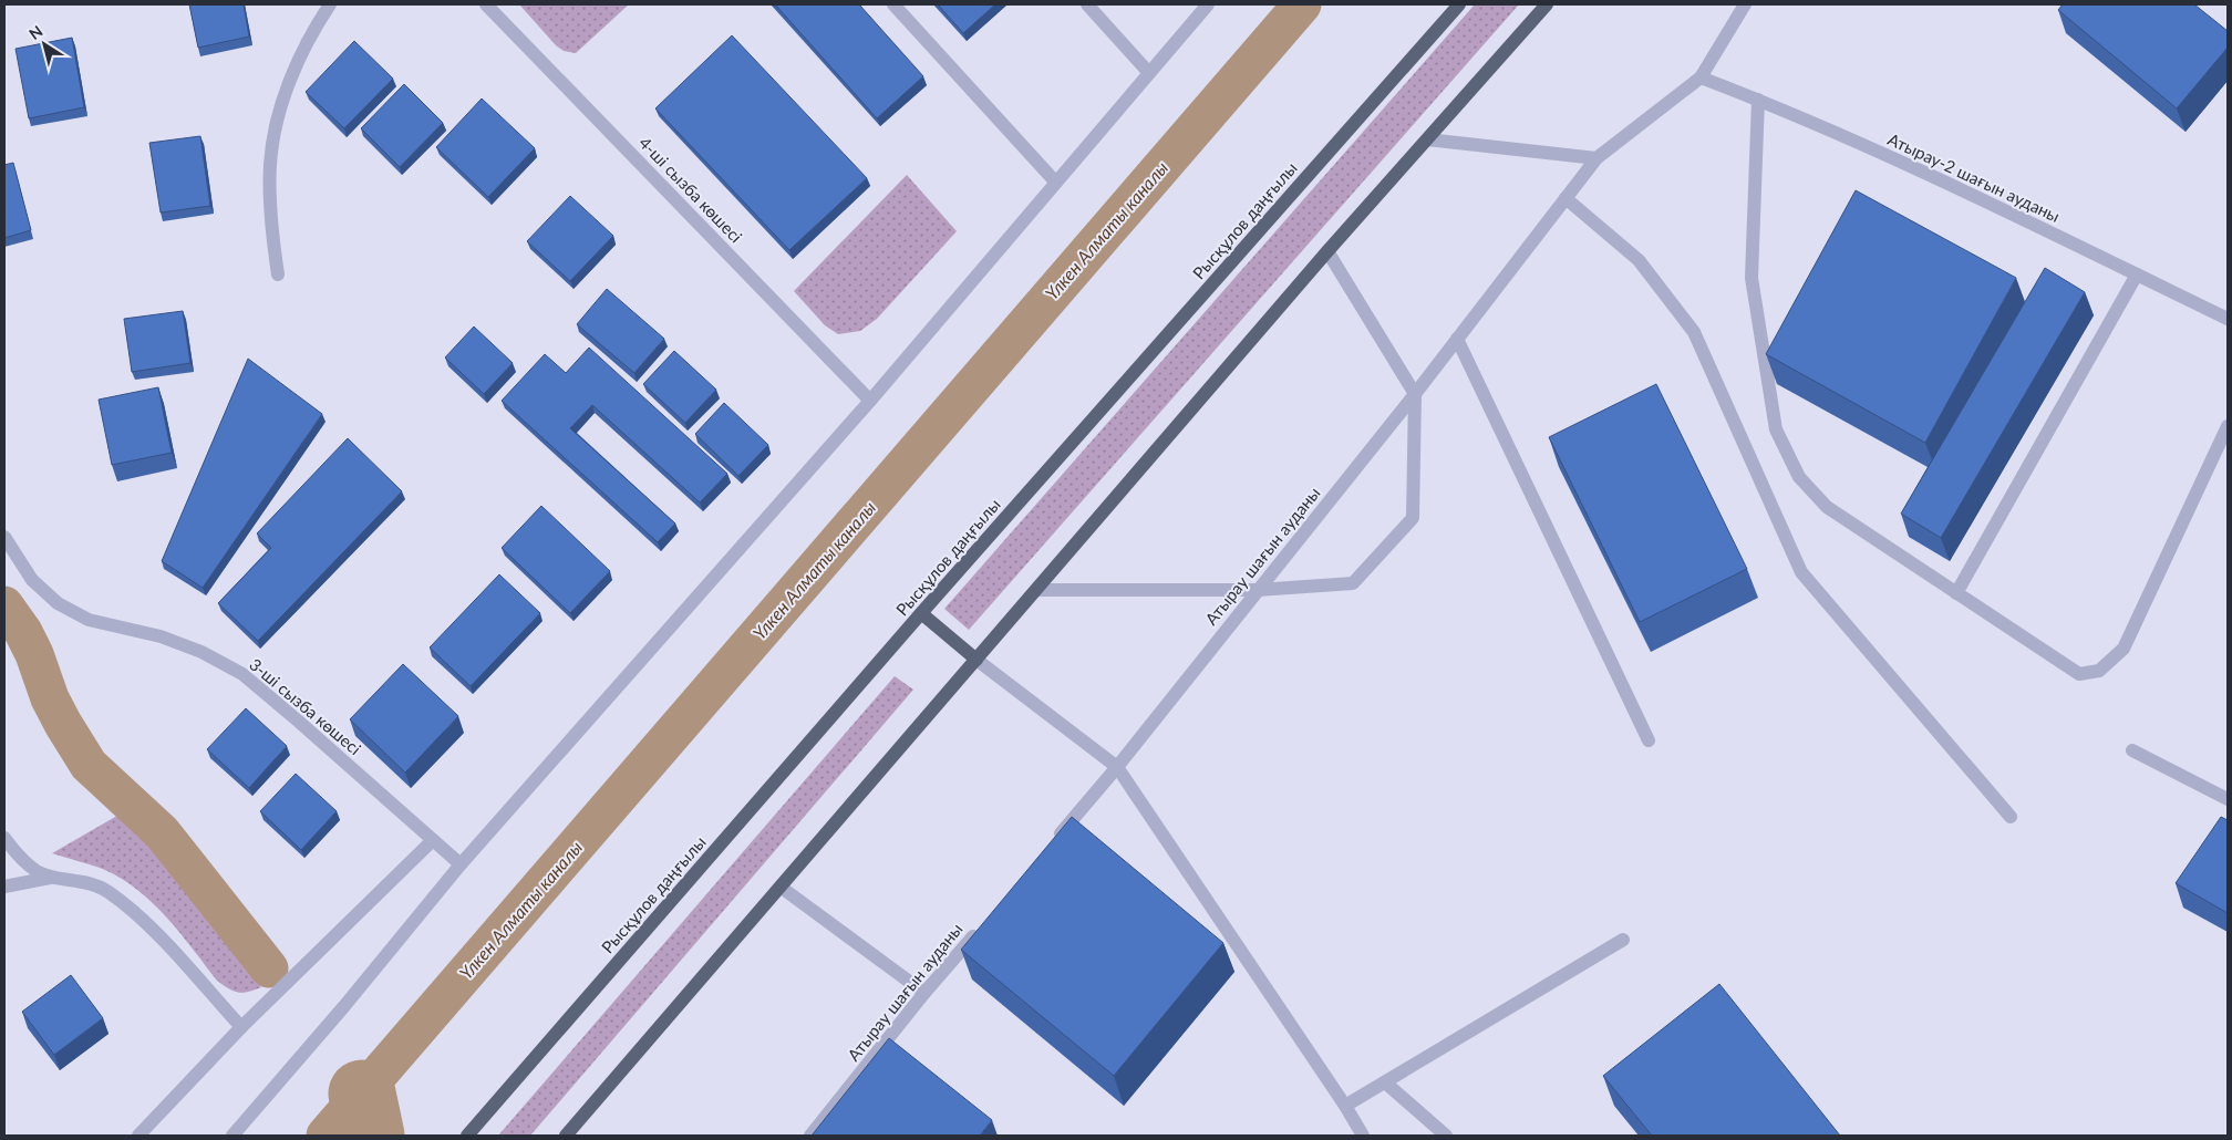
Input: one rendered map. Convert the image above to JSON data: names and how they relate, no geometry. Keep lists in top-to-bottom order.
{
  "streets": {
    "main road": ["Рысқұлов даңғылы"],
    "street": [
      "Атырау-2 шағын ауданы",
      "4-ші сызба көшесі",
      "Атырау шағын ауданы",
      "3-ші сызба көшесі"
    ]
  },
  "crossings": [
    ["Атырау-2 шағын ауданы", "Атырау шағын ауданы"]
  ],
  "water": ["Үлкен Алматы каналы"],
  "north": "top left"
}
